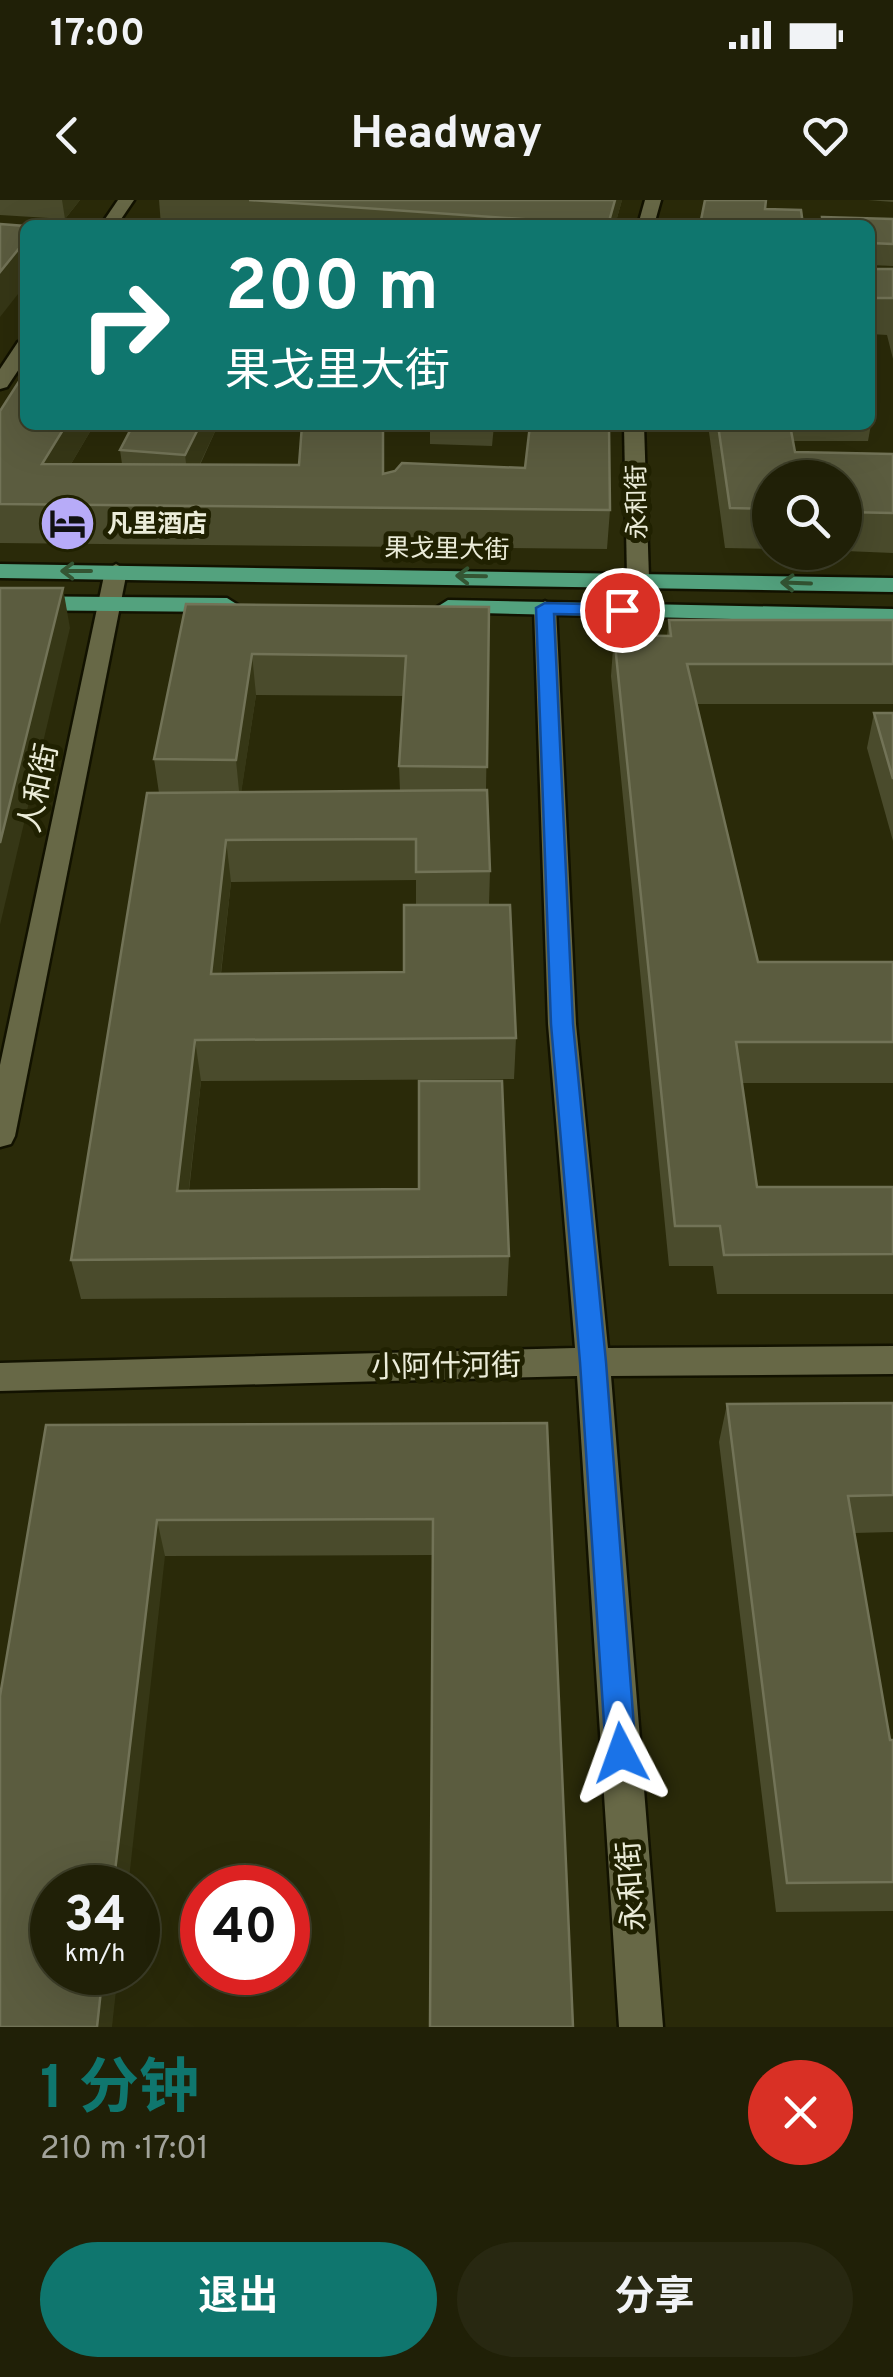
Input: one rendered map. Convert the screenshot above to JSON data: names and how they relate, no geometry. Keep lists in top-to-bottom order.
{
  "streets": {
    "main road": ["果戈里大街"],
    "street": ["永和街", "人和街", "小阿什河街"]
  },
  "crossings": [
    ["永和街", "果戈里大街"],
    ["永和街", "小阿什河街"],
    ["果戈里大街", "人和街"]
  ],
  "places": {
    "hotel": ["凡里酒店"]
  },
  "page": {
    "status": "17:00",
    "header": "Headway",
    "turn": ["200 m", "果戈里大街"],
    "speed": "34 km/h",
    "limit": "40",
    "heading": ["1 分钟", "210 m · 17:01"],
    "buttons": ["退出", "分享"]
  }
}
